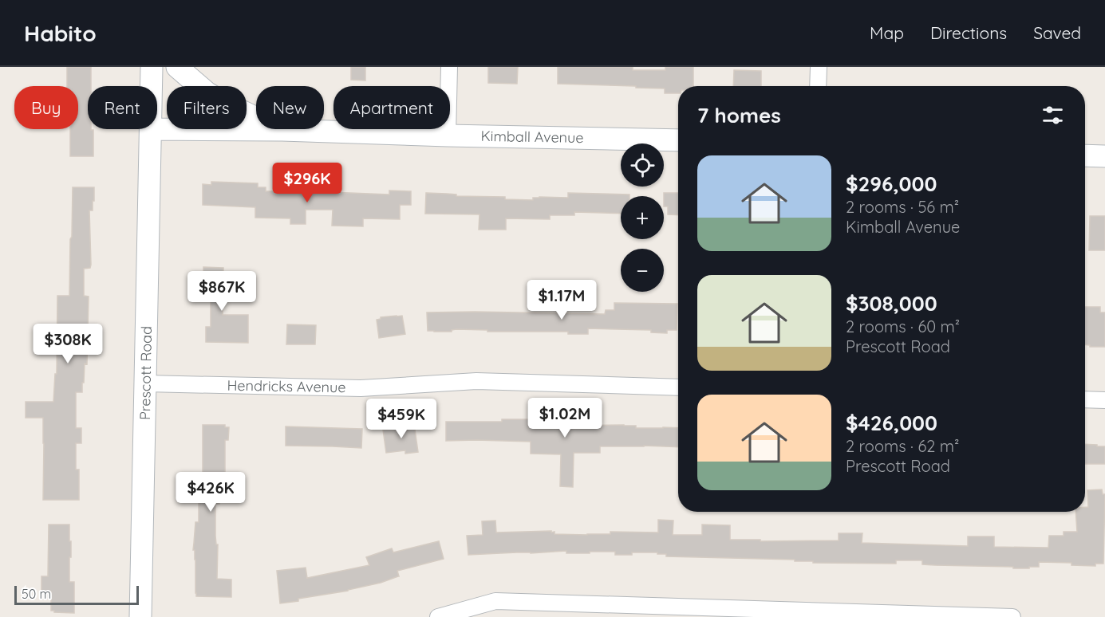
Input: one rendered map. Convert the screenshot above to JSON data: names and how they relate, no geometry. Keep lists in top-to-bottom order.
{
  "streets": {
    "main road": ["Kimball Avenue", "Prescott Road"],
    "street": ["Hendricks Avenue"]
  },
  "crossings": [
    ["Kimball Avenue", "Prescott Road"],
    ["Prescott Road", "Hendricks Avenue"]
  ],
  "scale_bar": "50 m",
  "page": {
    "header": "Habito",
    "nav": ["Map", "Directions", "Saved"],
    "chip": [
      "Buy",
      "Rent",
      "Filters",
      "New",
      "Apartment"
    ],
    "heading": "7 homes",
    "map_buttons": ["+", "−"],
    "list": [
      {
        "name": "$296,000",
        "note": "2 rooms · 56 m² · Kimball Avenue"
      },
      {
        "name": "$308,000",
        "note": "2 rooms · 60 m² · Prescott Road"
      },
      {
        "name": "$426,000",
        "note": "2 rooms · 62 m² · Prescott Road"
      }
    ],
    "price": [
      "$296K",
      "$867K",
      "$1.17M",
      "$308K",
      "$1.02M",
      "$459K",
      "$426K"
    ],
    "scale": "50 m"
  }
}
